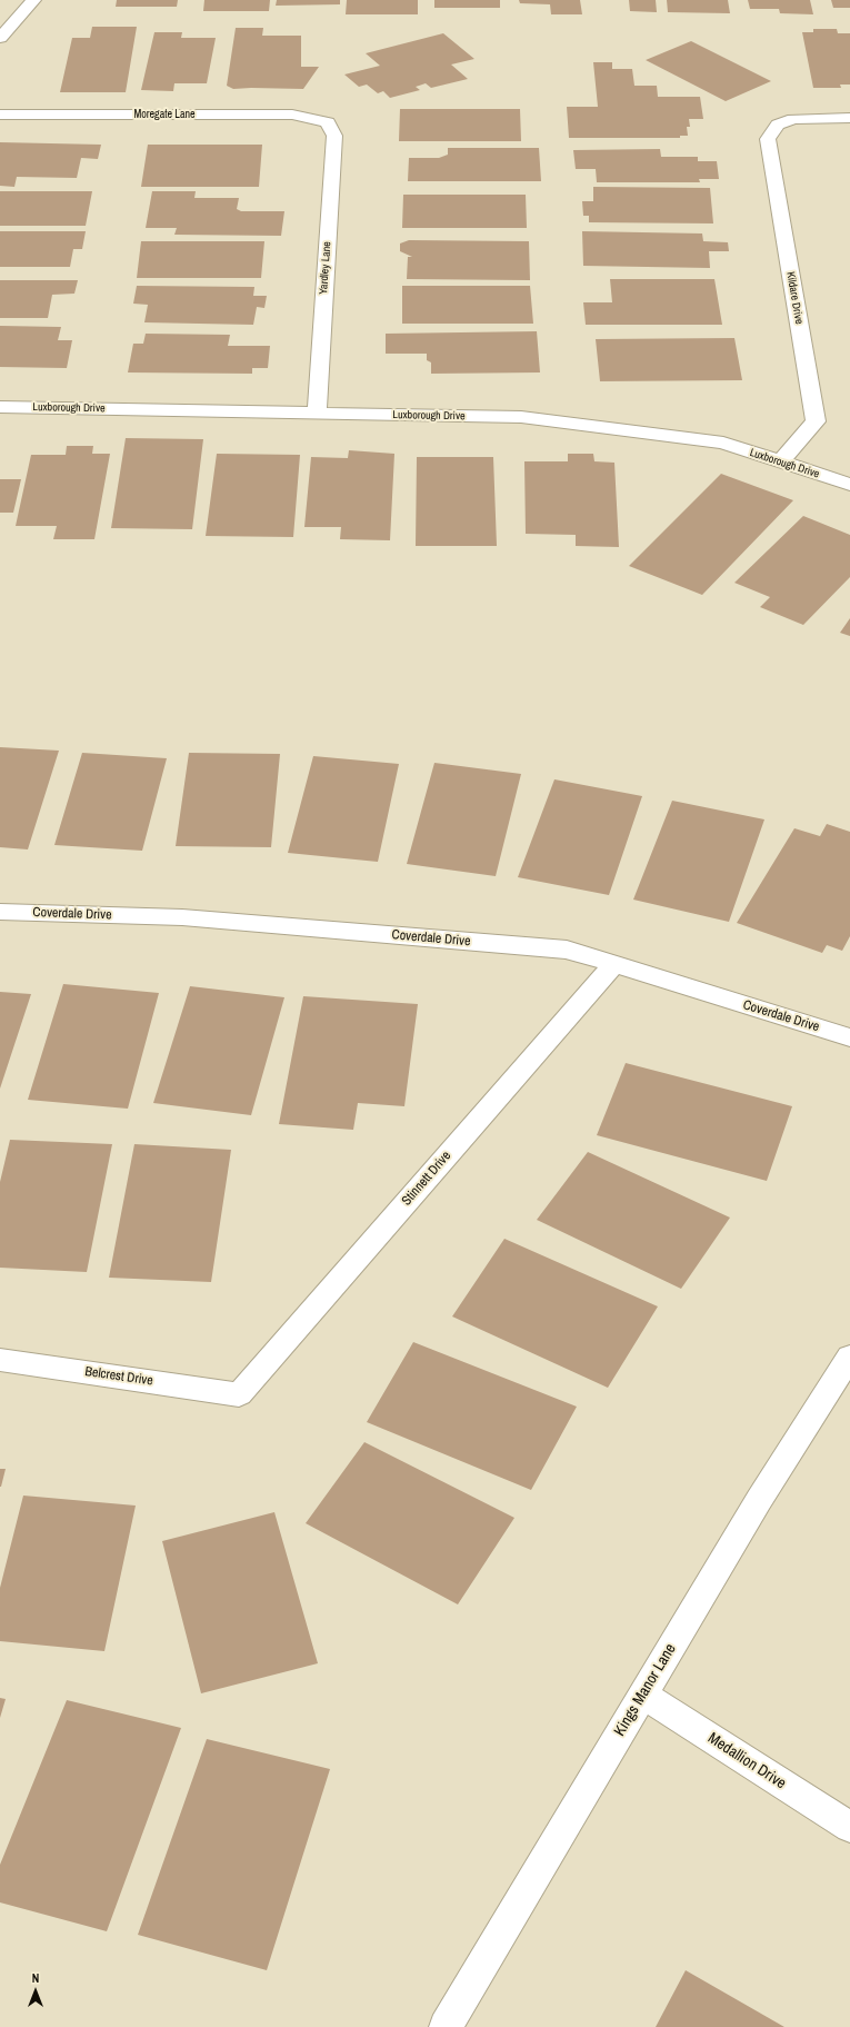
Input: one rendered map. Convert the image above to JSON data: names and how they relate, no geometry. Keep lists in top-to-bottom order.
{
  "streets": {
    "street": [
      "Moregate Lane",
      "Yardley Lane",
      "Kildare Drive",
      "Luxborough Drive",
      "Coverdale Drive",
      "Stinnett Drive",
      "Belcrest Drive",
      "Kings Manor Lane",
      "Medallion Drive"
    ]
  },
  "crossings": [
    ["Moregate Lane", "Yardley Lane"],
    ["Yardley Lane", "Luxborough Drive"],
    ["Kildare Drive", "Luxborough Drive"],
    ["Coverdale Drive", "Stinnett Drive"],
    ["Stinnett Drive", "Belcrest Drive"],
    ["Kings Manor Lane", "Medallion Drive"]
  ],
  "north": "top"
}
